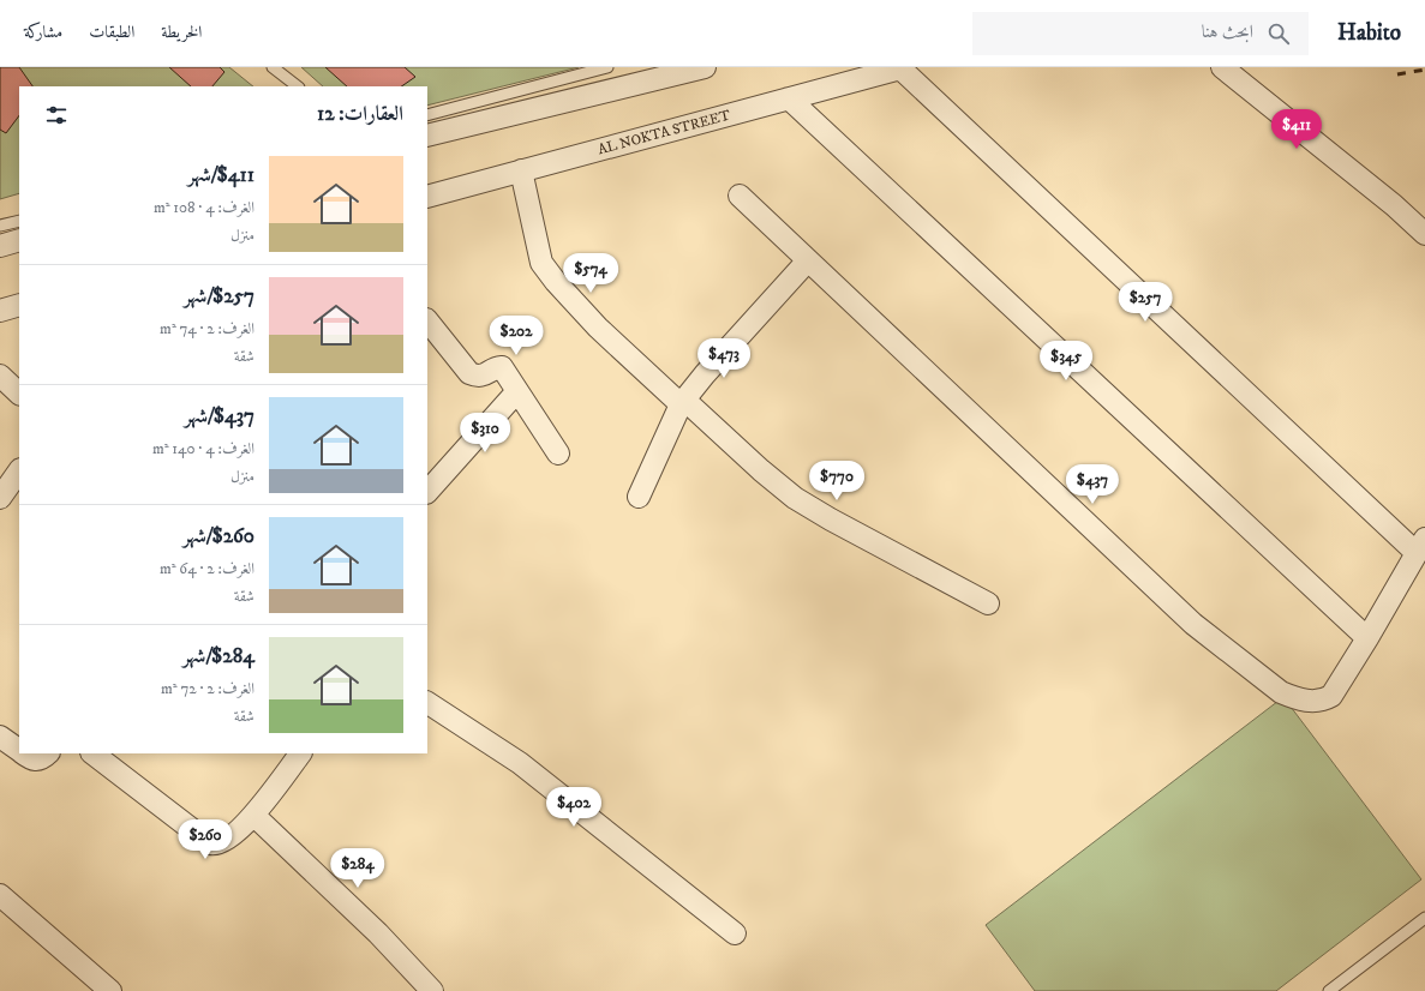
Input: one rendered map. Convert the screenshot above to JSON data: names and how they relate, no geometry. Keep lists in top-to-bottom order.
{
  "streets": {
    "street": ["AL NOKTA STREET"]
  },
  "page": {
    "header": "Habito",
    "search": "ابحث هنا",
    "nav": ["الخريطة", "الطبقات", "مشاركة"],
    "heading": "العقارات: 12",
    "price": [
      "$411",
      "$574",
      "$257",
      "$202",
      "$473",
      "$345",
      "$310",
      "$770",
      "$437",
      "$402",
      "$260",
      "$284"
    ],
    "list": [
      {
        "name": "$411/شهر",
        "note": "الغرف: 4 · 108 m² · منزل"
      },
      {
        "name": "$257/شهر",
        "note": "الغرف: 2 · 74 m² · شقة"
      },
      {
        "name": "$437/شهر",
        "note": "الغرف: 4 · 140 m² · منزل"
      },
      {
        "name": "$260/شهر",
        "note": "الغرف: 2 · 64 m² · شقة"
      },
      {
        "name": "$284/شهر",
        "note": "الغرف: 2 · 72 m² · شقة"
      }
    ]
  }
}
